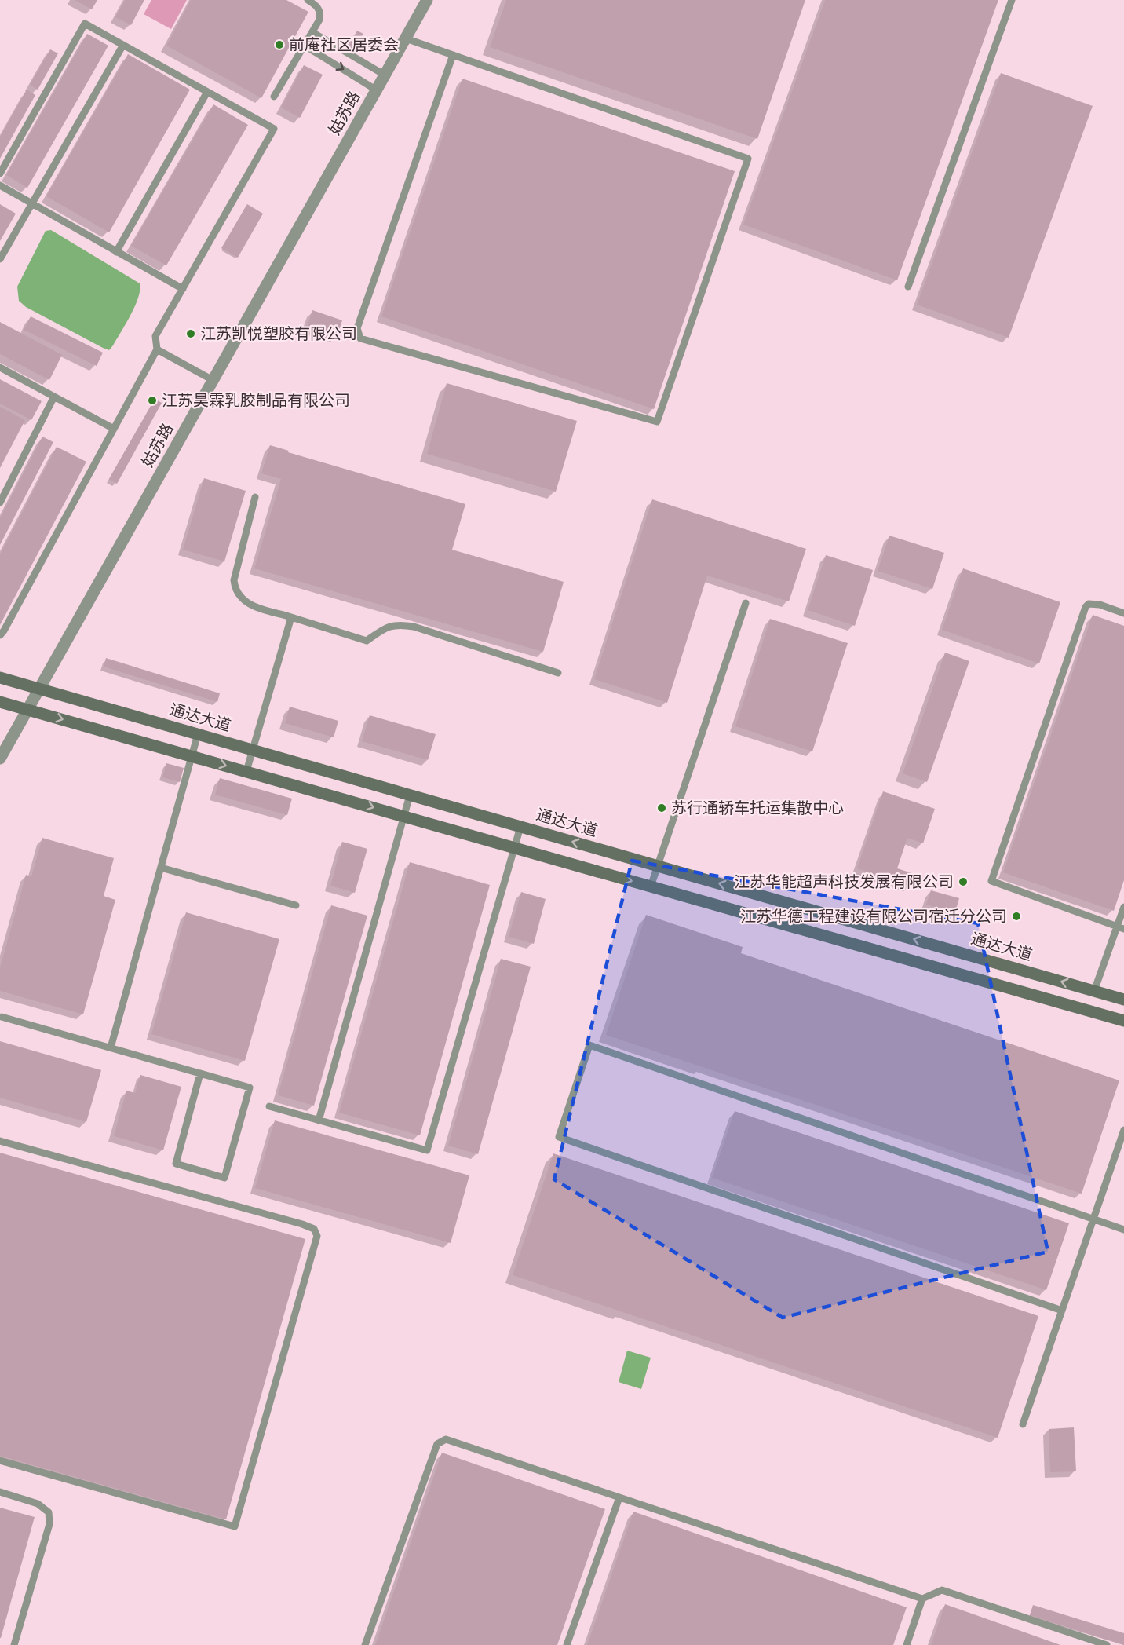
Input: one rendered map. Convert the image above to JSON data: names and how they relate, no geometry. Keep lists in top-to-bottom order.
{
  "streets": {
    "main road": ["通达大道"],
    "street": ["姑苏路"]
  },
  "crossings": [
    ["姑苏路", "通达大道"]
  ],
  "places": [
    "前庵社区居委会",
    "江苏凯悦塑胶有限公司",
    "江苏昊霖乳胶制品有限公司",
    "苏行通轿车托运集散中心",
    "江苏华能超声科技发展有限公司",
    "江苏华德工程建设有限公司宿迁分公司"
  ]
}
